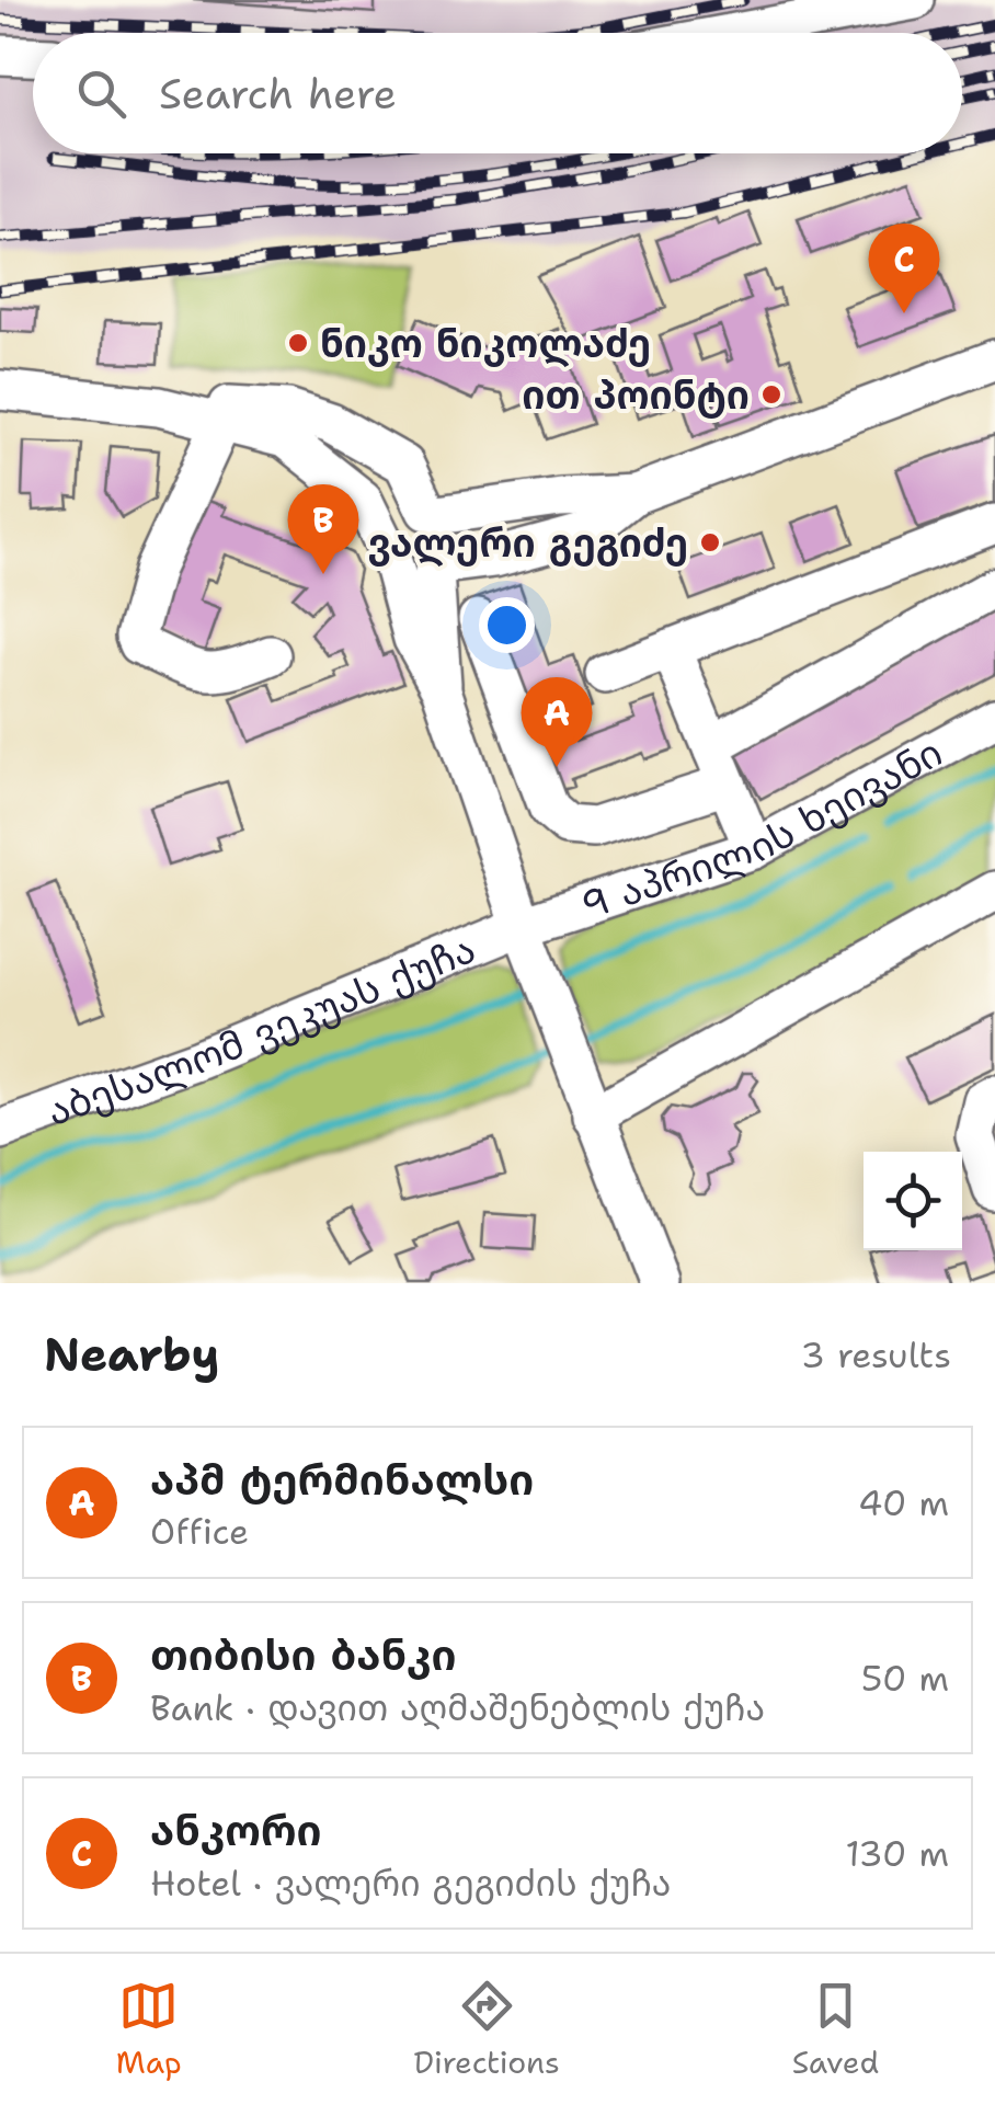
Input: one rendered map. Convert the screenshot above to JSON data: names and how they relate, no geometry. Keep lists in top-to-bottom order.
{
  "streets": {
    "street": ["9 აპრილის ხეივანი", "აბესალომ ვეკუას ქუჩა"]
  },
  "crossings": [
    ["9 აპრილის ხეივანი", "აბესალომ ვეკუას ქუჩა"]
  ],
  "places": ["ნიკო ნიკოლაძე", "ით პოინტი", "ვალერი გეგიძე"],
  "page": {
    "search": "Search here",
    "pins": ["C", "B", "A"],
    "heading": ["Nearby", "3 results"],
    "list": [
      {
        "mark": "A",
        "name": "აპმ ტერმინალსი",
        "note": "Office",
        "value": "40 m"
      },
      {
        "mark": "B",
        "name": "თიბისი ბანკი",
        "note": "Bank · დავით აღმაშენებლის ქუჩა",
        "value": "50 m"
      },
      {
        "mark": "C",
        "name": "ანკორი",
        "note": "Hotel · ვალერი გეგიძის ქუჩა",
        "value": "130 m"
      }
    ],
    "nav": ["Map", "Directions", "Saved"]
  }
}
